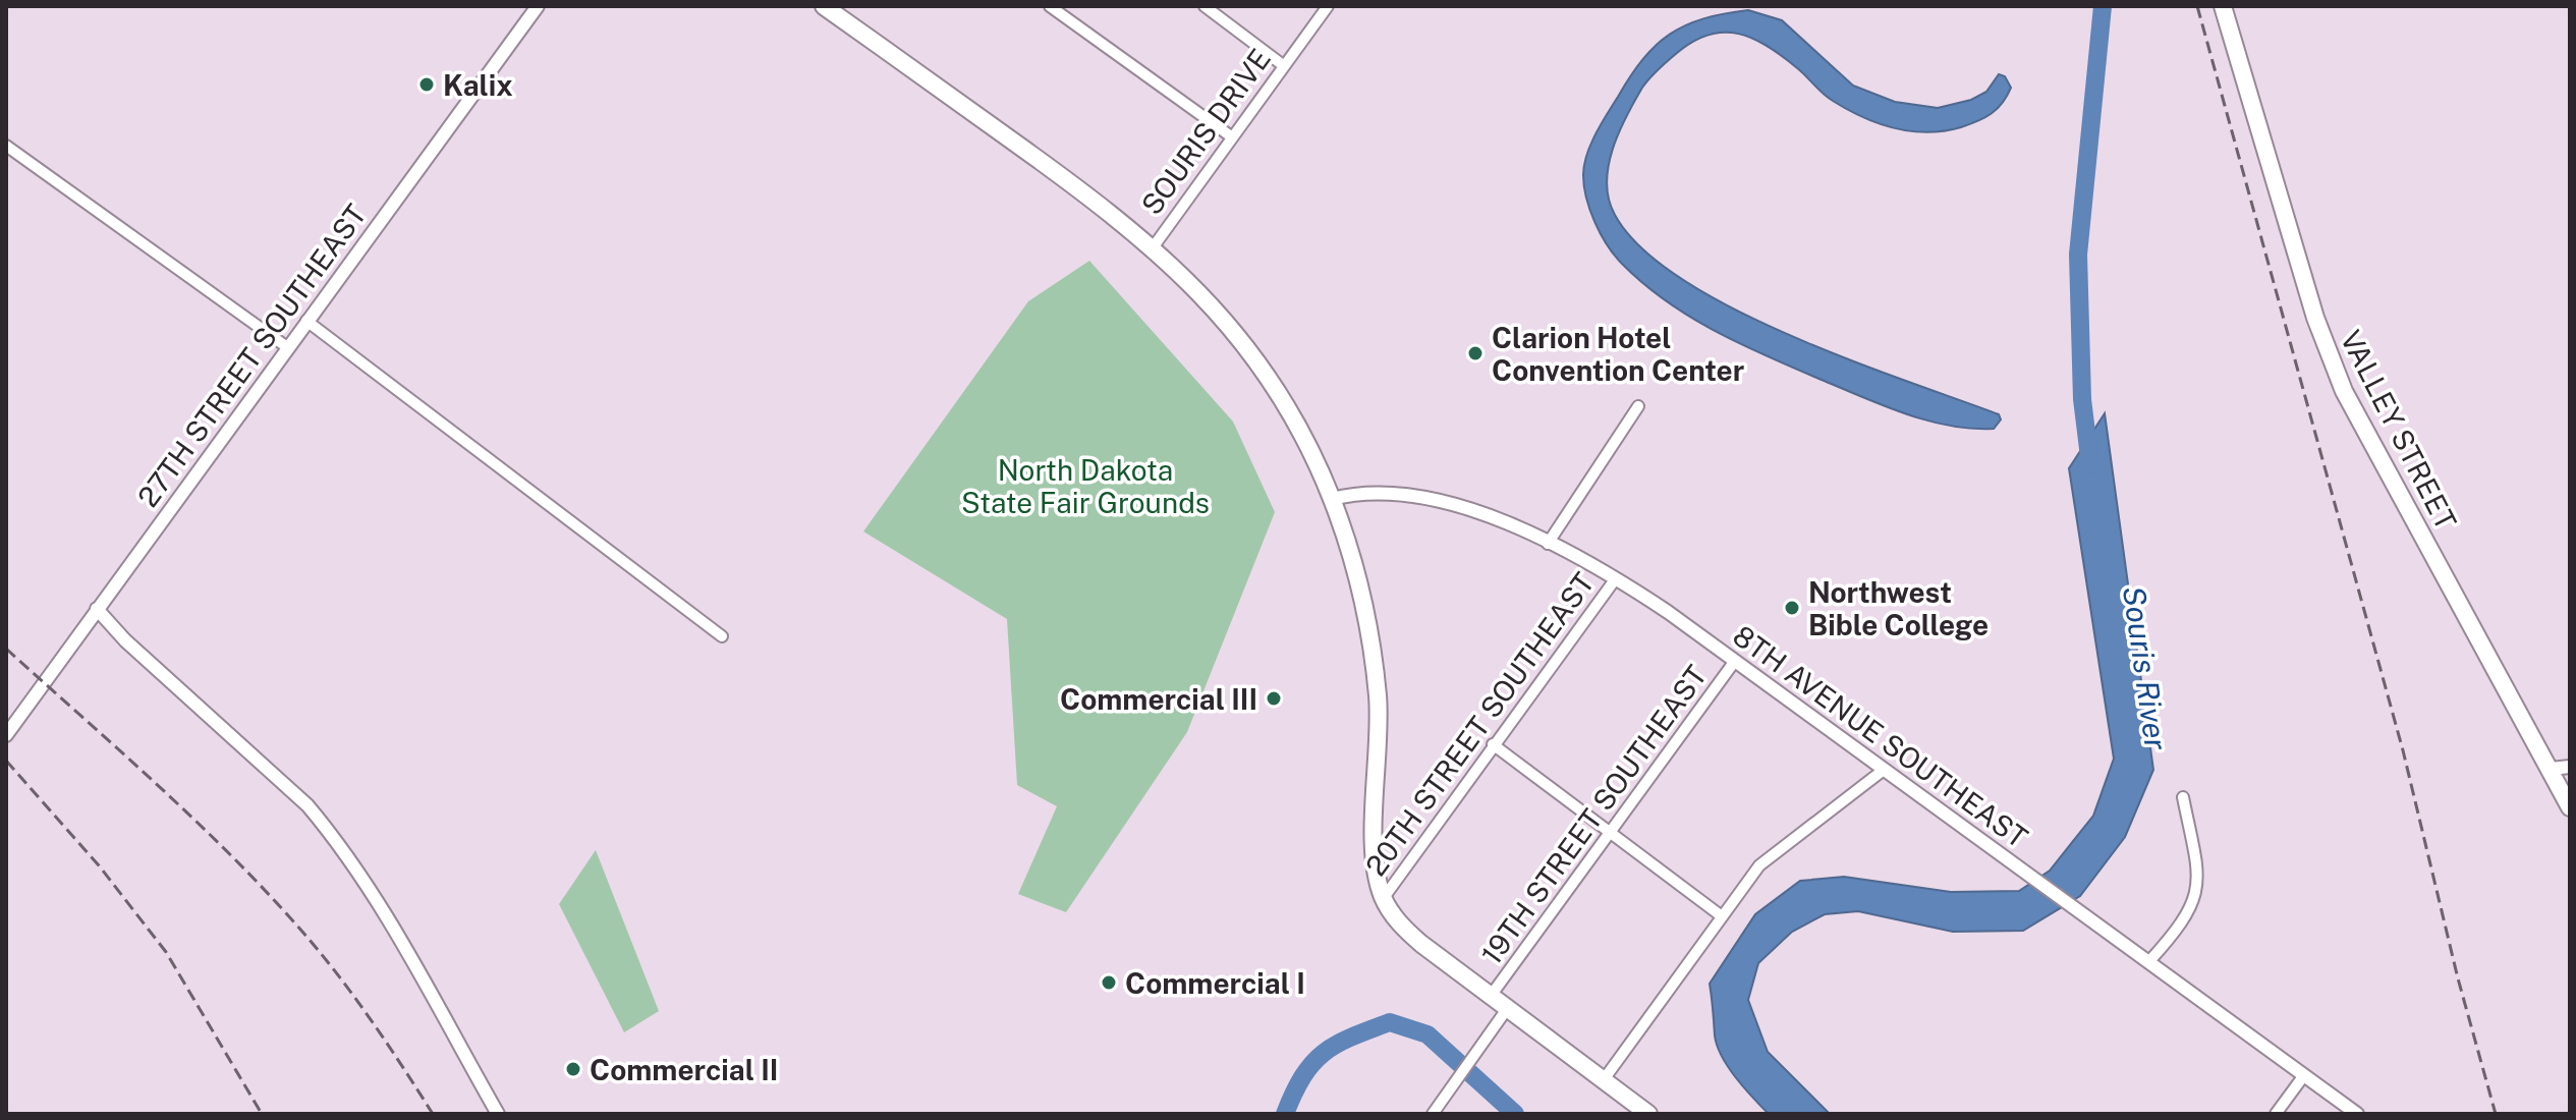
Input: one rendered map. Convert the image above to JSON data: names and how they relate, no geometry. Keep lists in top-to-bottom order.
{
  "streets": {
    "main road": ["VALLEY STREET"],
    "street": [
      "SOURIS DRIVE",
      "27TH STREET SOUTHEAST",
      "20TH STREET SOUTHEAST",
      "8TH AVENUE SOUTHEAST",
      "19TH STREET SOUTHEAST"
    ]
  },
  "crossings": [
    ["20TH STREET SOUTHEAST", "8TH AVENUE SOUTHEAST"],
    ["8TH AVENUE SOUTHEAST", "19TH STREET SOUTHEAST"]
  ],
  "water": ["Souris River"],
  "parks": ["North Dakota State Fair Grounds"],
  "places": [
    "Kalix",
    "Clarion Hotel Convention Center",
    "Northwest Bible College",
    "Commercial III",
    "Commercial I",
    "Commercial II"
  ]
}
